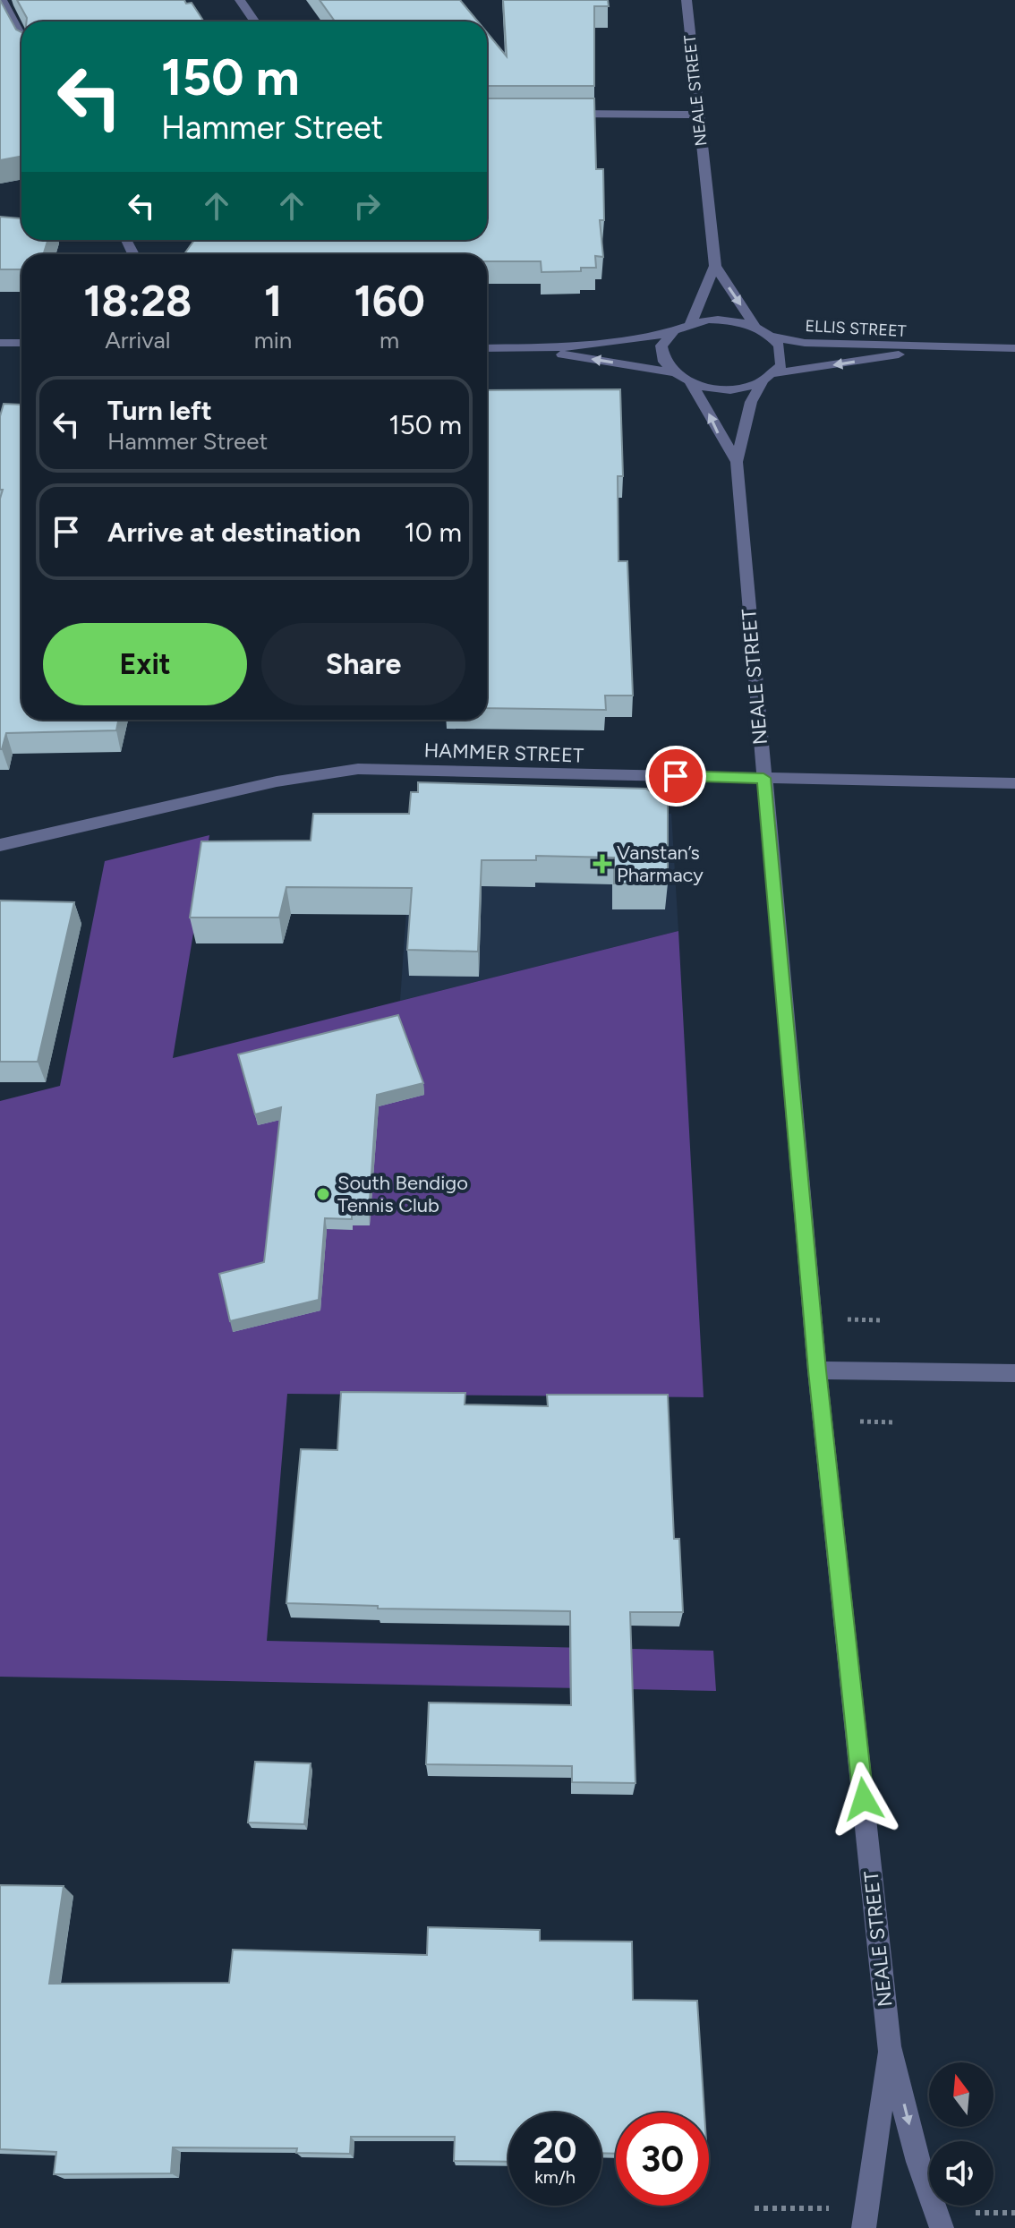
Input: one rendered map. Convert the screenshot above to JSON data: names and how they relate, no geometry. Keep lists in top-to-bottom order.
{
  "streets": {
    "street": ["NEALE STREET", "ELLIS STREET", "HAMMER STREET"]
  },
  "crossings": [
    ["NEALE STREET", "ELLIS STREET"],
    ["NEALE STREET", "HAMMER STREET"]
  ],
  "places": {
    "health": ["Vanstan’s Pharmacy"],
    "other": ["South Bendigo Tennis Club"]
  },
  "north": "top",
  "page": {
    "turn": ["150 m", "Hammer Street"],
    "eta": [
      "18:28",
      "Arrival",
      "1",
      "min",
      "160",
      "m"
    ],
    "list": [
      {
        "name": "Turn left",
        "note": "Hammer Street",
        "value": "150 m"
      },
      {
        "name": "Arrive at destination",
        "value": "10 m"
      }
    ],
    "buttons": ["Exit", "Share"],
    "speed": "20 km/h",
    "limit": "30"
  }
}
